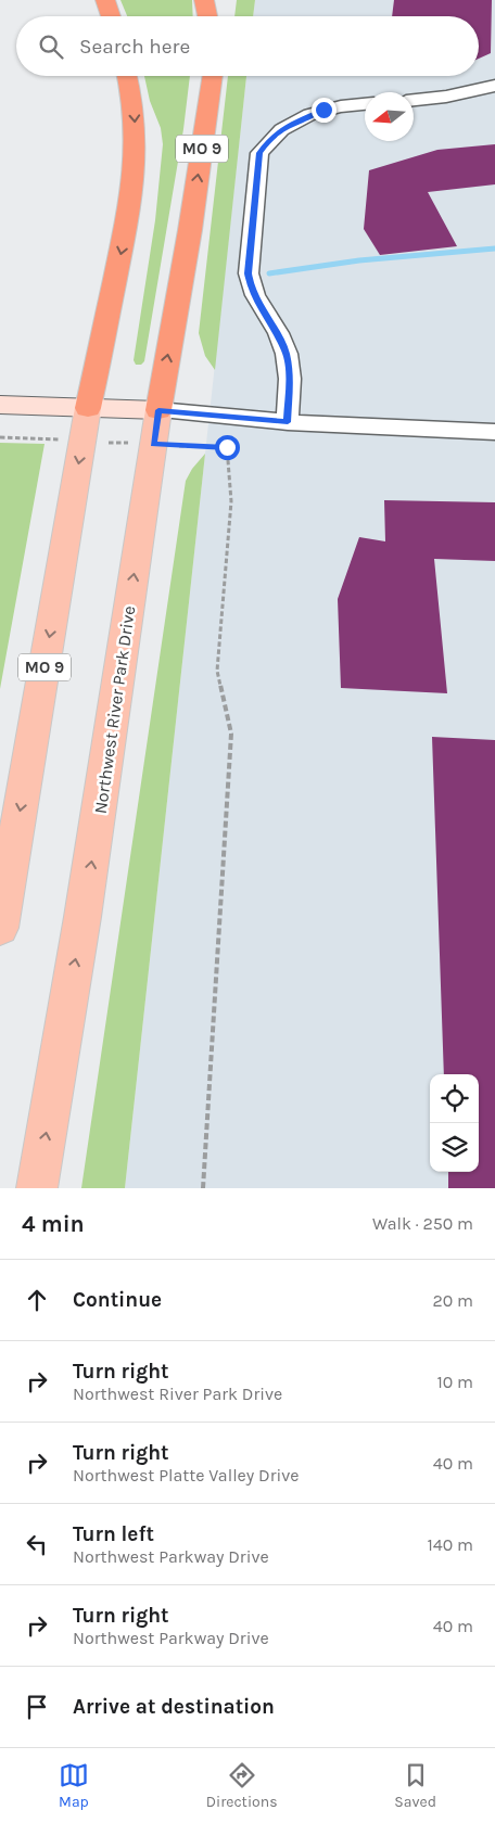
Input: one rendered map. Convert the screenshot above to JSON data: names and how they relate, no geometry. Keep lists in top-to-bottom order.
{
  "streets": {
    "highway": ["MO 9", "Northwest River Park Drive"]
  },
  "one_way": ["Northwest River Park Drive"],
  "north": "left",
  "page": {
    "search": "Search here",
    "heading": ["4 min", "Walk · 250 m"],
    "list": [
      ["Continue", "20 m"],
      ["Turn right", "Northwest River Park Drive", "10 m"],
      ["Turn right", "Northwest Platte Valley Drive", "40 m"],
      ["Turn left", "Northwest Parkway Drive", "140 m"],
      ["Turn right", "Northwest Parkway Drive", "40 m"],
      "Arrive at destination"
    ],
    "nav": ["Map", "Directions", "Saved"]
  }
}
